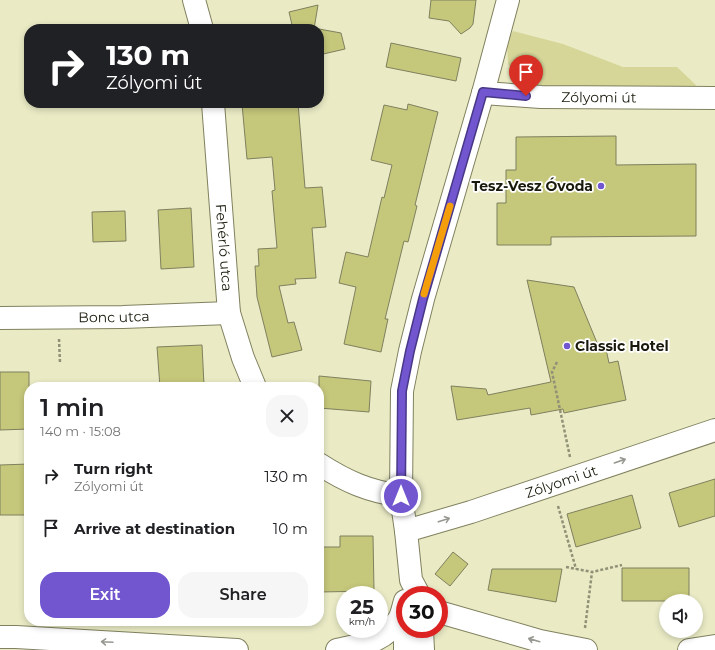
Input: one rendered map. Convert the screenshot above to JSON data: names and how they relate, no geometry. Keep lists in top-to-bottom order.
{
  "streets": {
    "street": ["Zólyomi út", "Fehérló utca", "Bonc utca"]
  },
  "crossings": [
    ["Fehérló utca", "Bonc utca"]
  ],
  "one_way": ["Zólyomi út"],
  "places": ["Tesz-Vesz Óvoda", "Classic Hotel"],
  "page": {
    "turn": ["130 m", "Zólyomi út"],
    "heading": ["1 min", "140 m · 15:08"],
    "list": [
      {
        "name": "Turn right",
        "note": "Zólyomi út",
        "value": "130 m"
      },
      {
        "name": "Arrive at destination",
        "value": "10 m"
      }
    ],
    "buttons": ["Exit", "Share"],
    "speed": "25 km/h",
    "limit": "30"
  }
}
